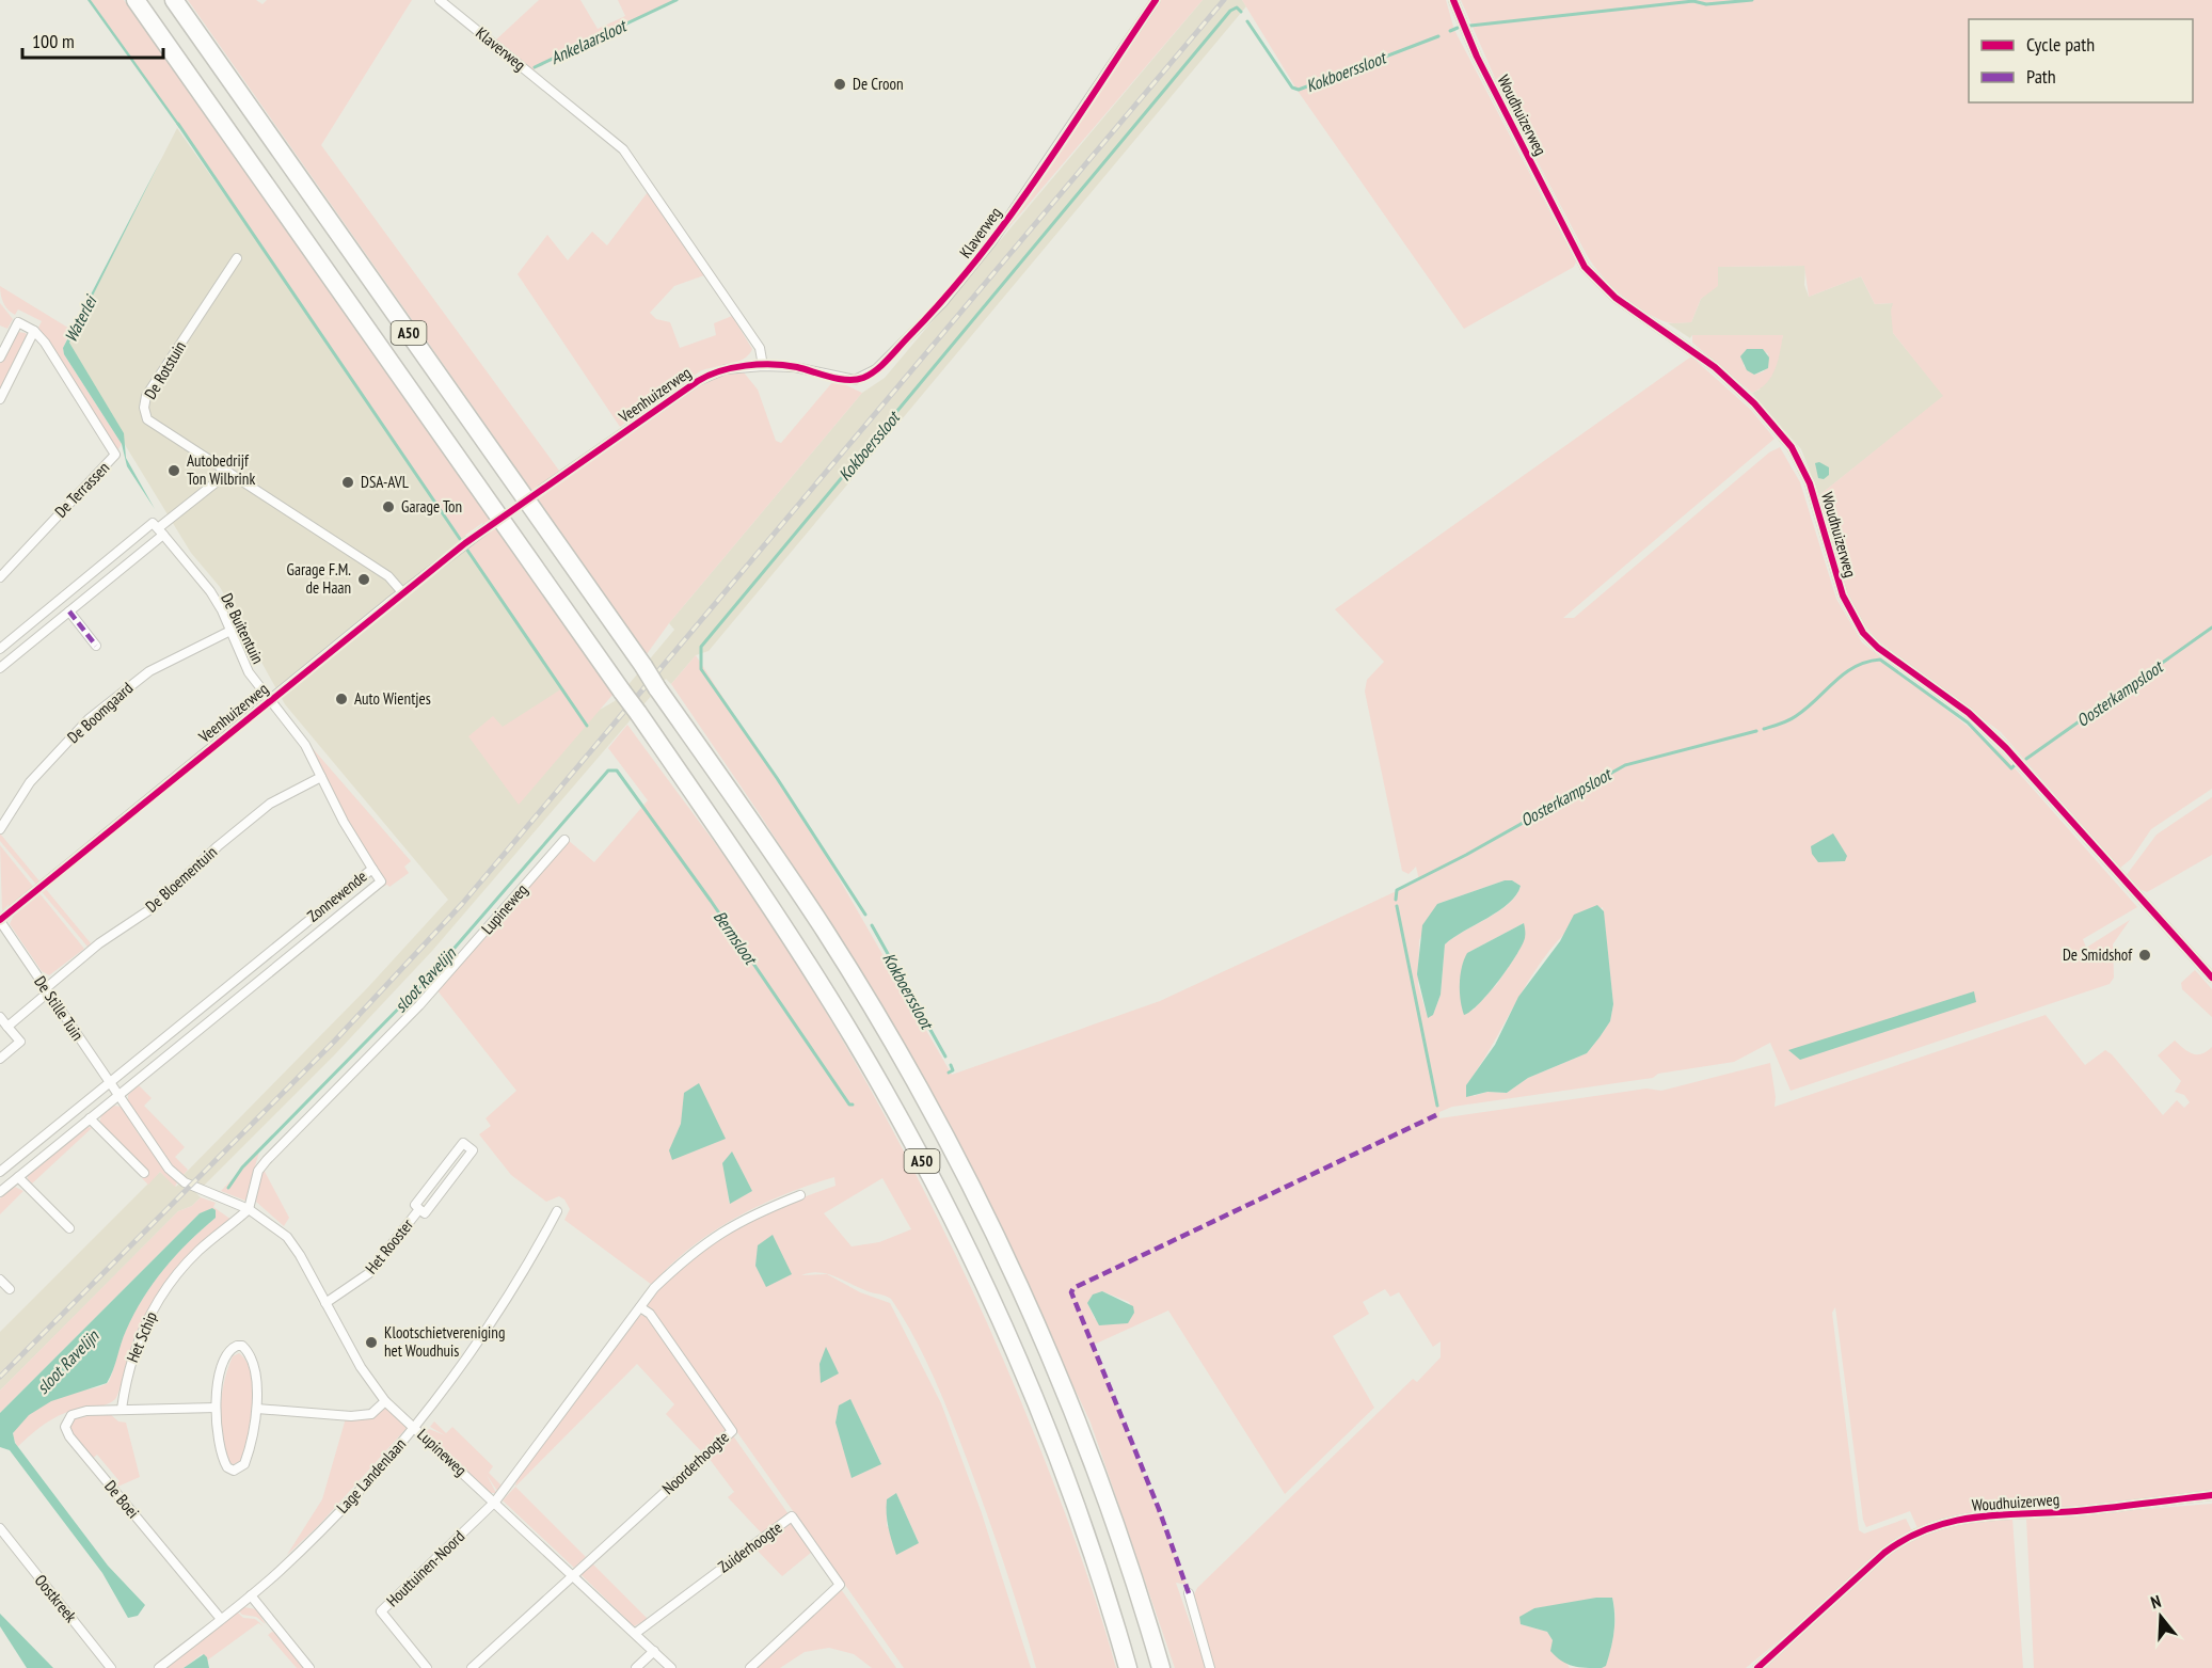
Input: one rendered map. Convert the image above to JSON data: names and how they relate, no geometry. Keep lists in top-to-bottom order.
{
  "streets": {
    "highway": ["A50"],
    "street": [
      "Klaverweg",
      "Woudhuizerweg",
      "De Rotstuin",
      "Veenhuizerweg",
      "De Terrassen",
      "De Buitentuin",
      "De Boomgaard",
      "De Bloementuin",
      "Zonnewende",
      "Lupineweg",
      "De Stille Tuin",
      "Het Rooster",
      "Het Schip",
      "Noorderhoogte",
      "Lage Landenlaan",
      "De Boei",
      "Zuiderhoogte",
      "Houttuinen-Noord",
      "Oostkreek"
    ]
  },
  "crossings": [
    ["Klaverweg", "Veenhuizerweg"],
    ["De Rotstuin", "Veenhuizerweg"],
    ["Veenhuizerweg", "De Buitentuin"],
    ["Veenhuizerweg", "De Stille Tuin"],
    ["De Buitentuin", "De Boomgaard"],
    ["De Buitentuin", "De Bloementuin"],
    ["De Buitentuin", "Zonnewende"],
    ["De Bloementuin", "De Stille Tuin"],
    ["Zonnewende", "Lupineweg"],
    ["Zonnewende", "De Stille Tuin"],
    ["Lupineweg", "De Stille Tuin"],
    ["Lupineweg", "Het Rooster"],
    ["Lupineweg", "Het Schip"],
    ["Lupineweg", "Noorderhoogte"],
    ["Lupineweg", "Lage Landenlaan"],
    ["Lupineweg", "Zuiderhoogte"],
    ["Lupineweg", "Houttuinen-Noord"],
    ["Het Schip", "De Boei"],
    ["Lage Landenlaan", "De Boei"]
  ],
  "water": [
    "Ankelaarsloot",
    "Kokboerssloot",
    "Waterlei",
    "Oosterkampsloot",
    "Bermsloot",
    "sloot Ravelijn"
  ],
  "places": [
    "De Croon",
    "Autobedrijf Ton Wilbrink",
    "DSA-AVL",
    "Garage Ton",
    "Garage F.M. de Haan",
    "Auto Wientjes",
    "De Smidshof",
    "Klootschietvereniging het Woudhuis"
  ],
  "legend": ["Cycle path", "Path"],
  "scale_bar": "100 m",
  "north": "top"
}
